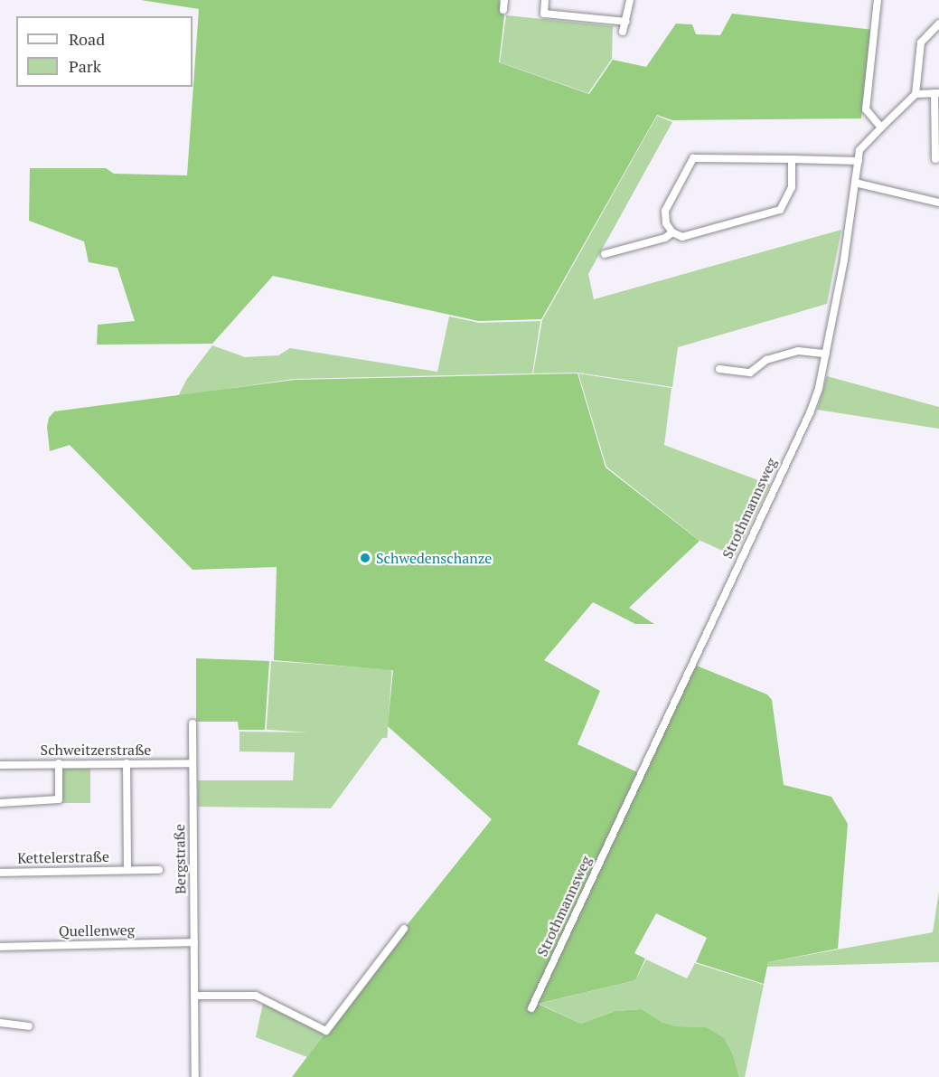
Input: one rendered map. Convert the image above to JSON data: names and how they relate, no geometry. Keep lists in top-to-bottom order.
{
  "streets": {
    "street": [
      "Strothmannsweg",
      "Schweitzerstraße",
      "Kettelerstraße",
      "Bergstraße",
      "Quellenweg"
    ]
  },
  "crossings": [
    ["Schweitzerstraße", "Kettelerstraße"],
    ["Schweitzerstraße", "Bergstraße"],
    ["Bergstraße", "Quellenweg"]
  ],
  "places": ["Schwedenschanze"],
  "legend": ["Road", "Park"]
}
